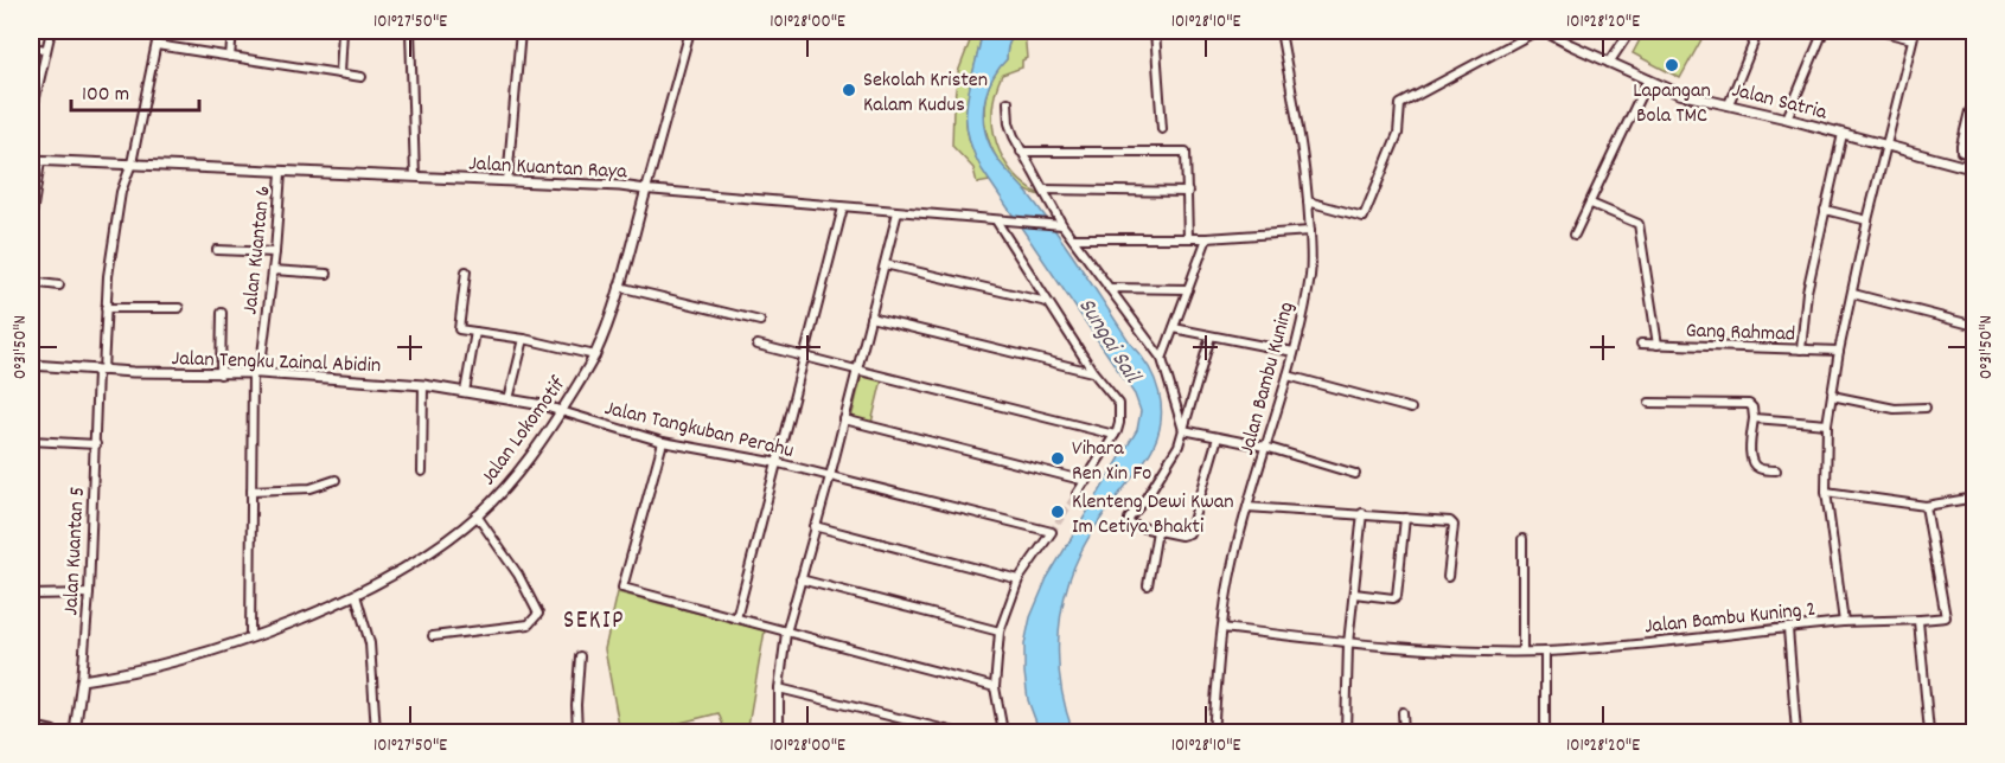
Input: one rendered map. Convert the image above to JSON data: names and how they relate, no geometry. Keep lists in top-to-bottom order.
{
  "streets": {
    "street": [
      "Jalan Satria",
      "Jalan Kuantan Raya",
      "Jalan Kuantan 6",
      "Gang Rahmad",
      "Jalan Tengku Zainal Abidin",
      "Jalan Bambu Kuning",
      "Jalan Tangkuban Perahu",
      "Jalan Lokomotif",
      "Jalan Kuantan 5",
      "Jalan Bambu Kuning 2"
    ]
  },
  "crossings": [
    ["Jalan Satria", "Jalan Bambu Kuning 2"],
    ["Jalan Kuantan Raya", "Jalan Kuantan 6"],
    ["Jalan Kuantan Raya", "Jalan Lokomotif"],
    ["Jalan Kuantan Raya", "Jalan Kuantan 5"],
    ["Jalan Kuantan 6", "Jalan Tengku Zainal Abidin"],
    ["Jalan Kuantan 6", "Jalan Lokomotif"],
    ["Gang Rahmad", "Jalan Bambu Kuning 2"],
    ["Jalan Tengku Zainal Abidin", "Jalan Tangkuban Perahu"],
    ["Jalan Tengku Zainal Abidin", "Jalan Lokomotif"],
    ["Jalan Tengku Zainal Abidin", "Jalan Kuantan 5"],
    ["Jalan Bambu Kuning", "Jalan Bambu Kuning 2"],
    ["Jalan Tangkuban Perahu", "Jalan Lokomotif"],
    ["Jalan Lokomotif", "Jalan Kuantan 5"]
  ],
  "districts": ["SEKIP"],
  "water": ["Sungai Sail"],
  "places": [
    "Lapangan Bola TMC",
    "Sekolah Kristen Kalam Kudus",
    "Vihara Ren Xin Fo",
    "Klenteng Dewi Kwan Im Cetiya Bhakti"
  ],
  "scale_bar": "100 m",
  "coordinates": [
    "101°27'50\"E",
    "101°28'00\"E",
    "101°28'10\"E",
    "101°28'20\"E",
    "0°31'50\"N"
  ]
}
